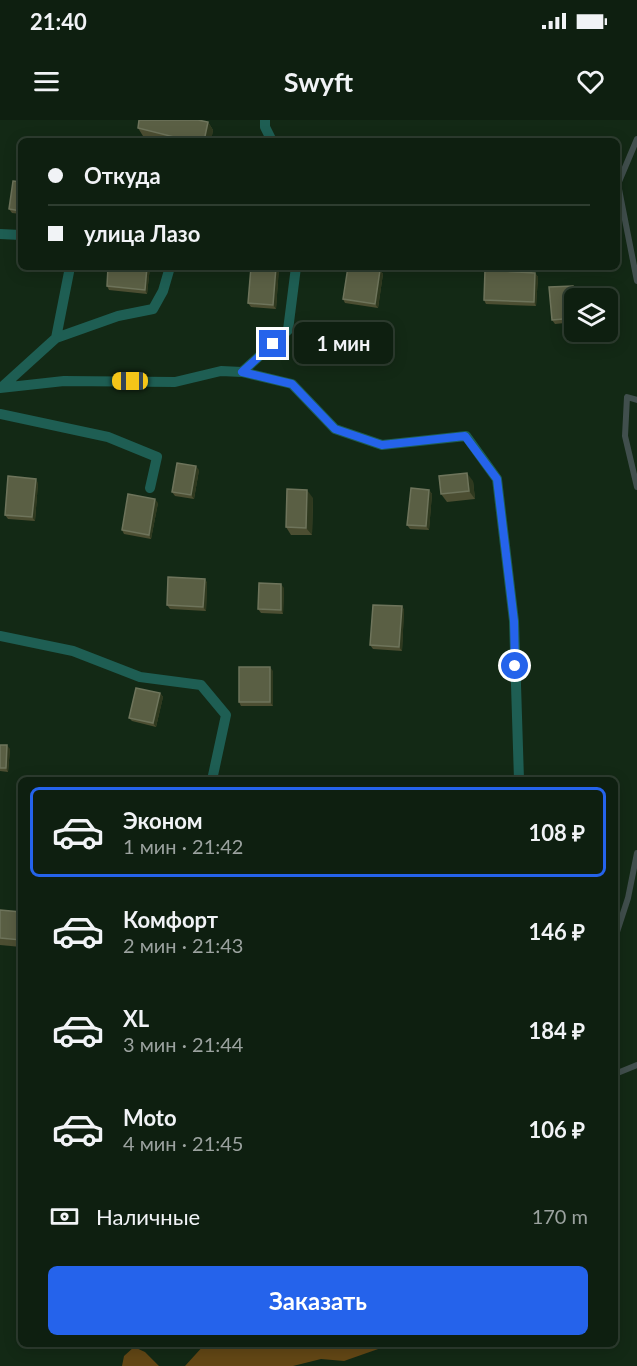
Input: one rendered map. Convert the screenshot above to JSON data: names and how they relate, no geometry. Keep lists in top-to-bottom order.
{
  "page": {
    "status": "21:40",
    "header": "Swyft",
    "banner": ["Откуда", "улица Лазо"],
    "bubble": "1 мин",
    "list": [
      {
        "name": "Эконом",
        "note": "1 мин · 21:42",
        "value": "108 ₽"
      },
      {
        "name": "Комфорт",
        "note": "2 мин · 21:43",
        "value": "146 ₽"
      },
      {
        "name": "XL",
        "note": "3 мин · 21:44",
        "value": "184 ₽"
      },
      {
        "name": "Moto",
        "note": "4 мин · 21:45",
        "value": "106 ₽"
      }
    ],
    "pay": ["Наличные", "170 m"],
    "buttons": "Заказать"
  }
}
